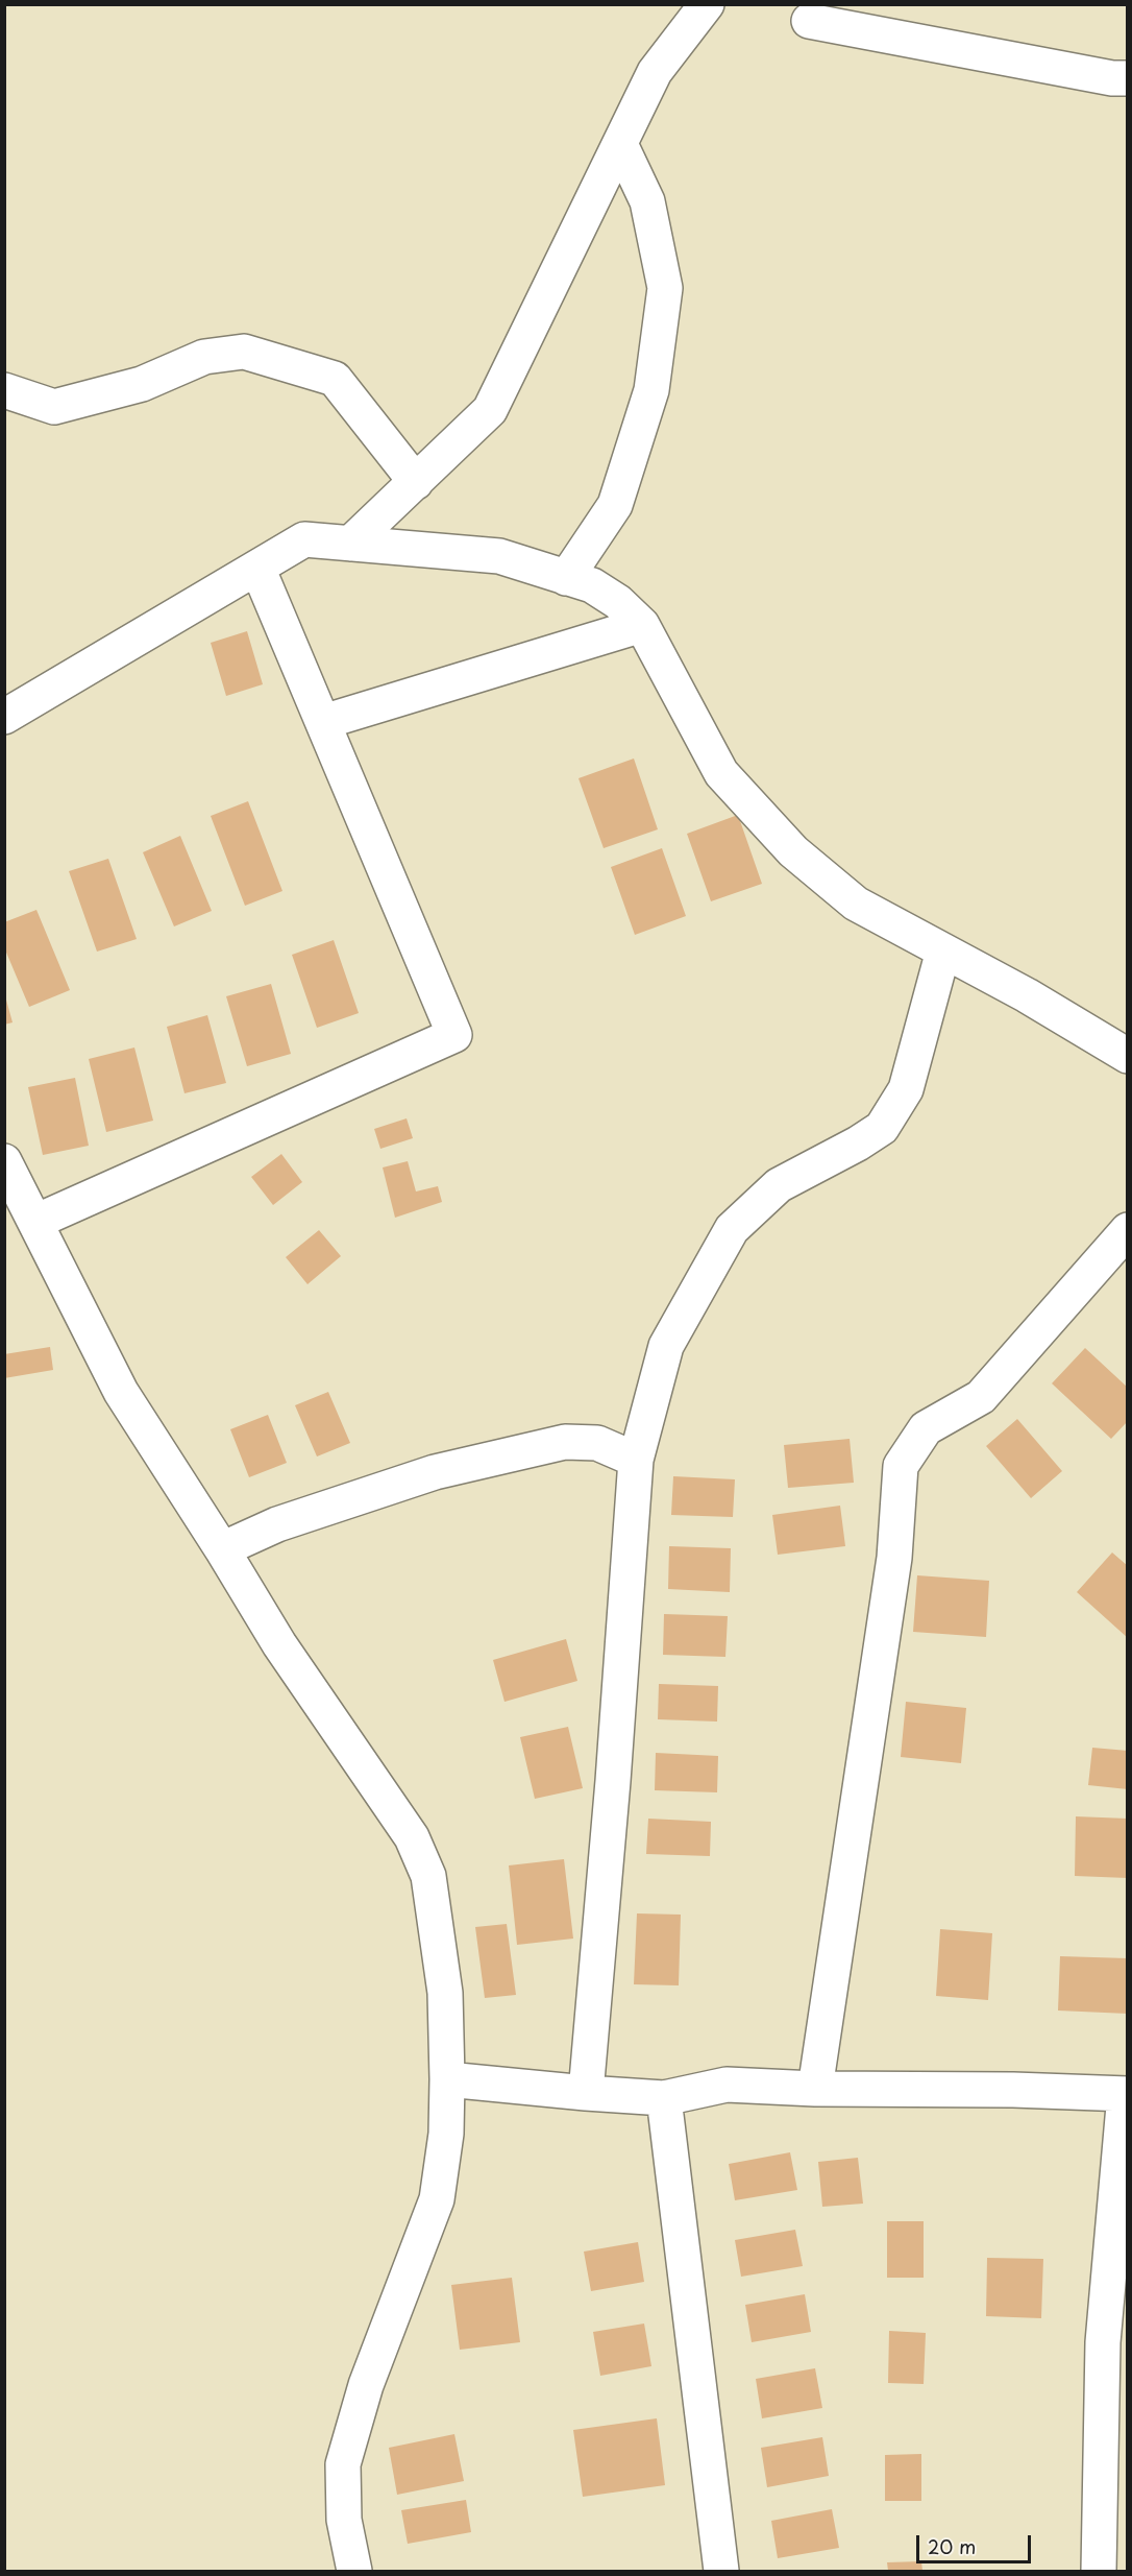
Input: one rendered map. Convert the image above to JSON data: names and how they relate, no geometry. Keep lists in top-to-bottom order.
{
  "scale_bar": "20 m"
}
